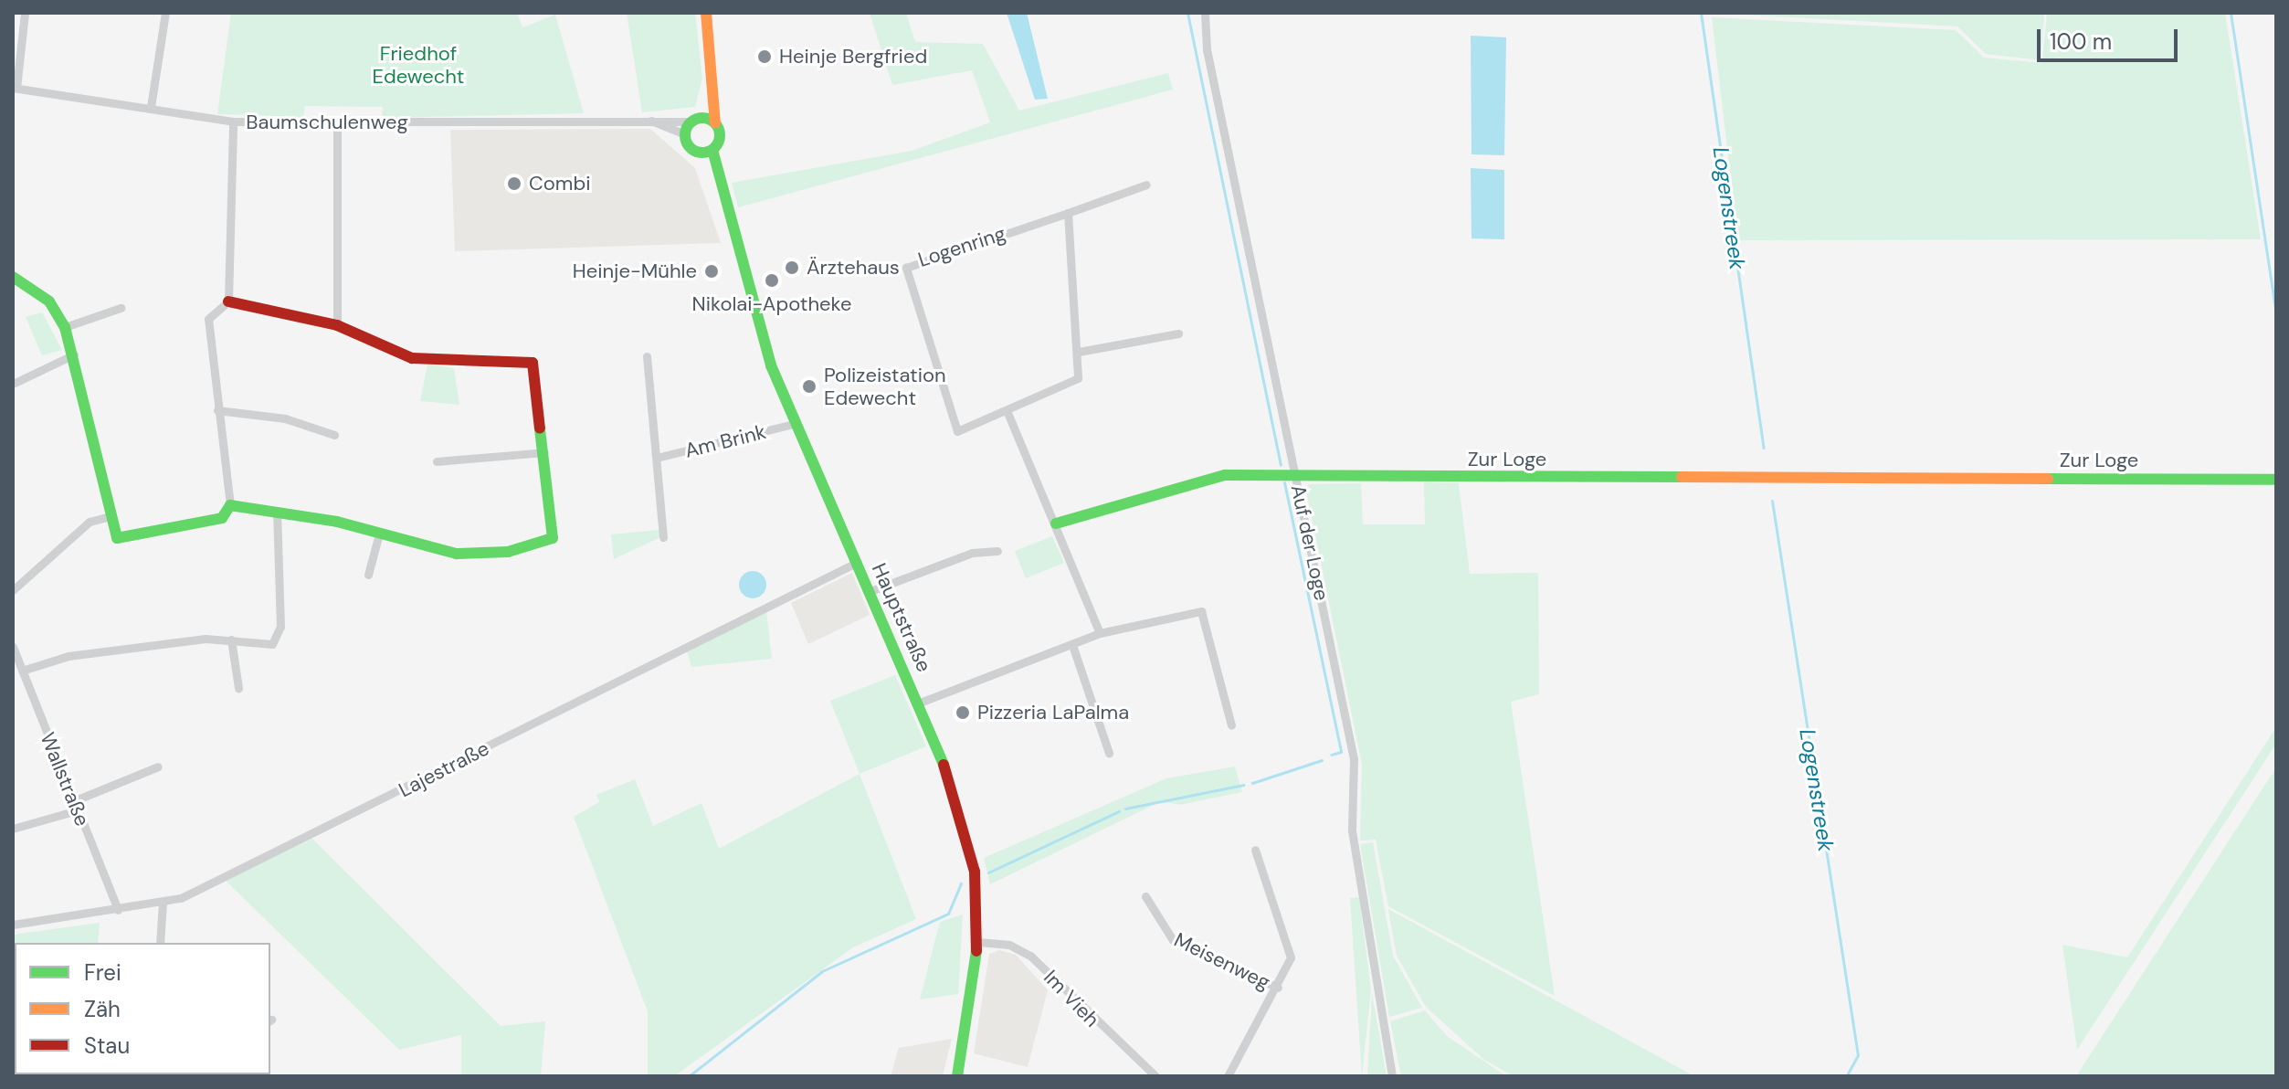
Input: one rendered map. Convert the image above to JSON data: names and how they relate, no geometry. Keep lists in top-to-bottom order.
{
  "streets": {
    "street": [
      "Baumschulenweg",
      "Logenring",
      "Am Brink",
      "Zur Loge",
      "Auf der Loge",
      "Hauptstraße",
      "Lajestraße",
      "Wallstraße",
      "Meisenweg",
      "Im Vieh"
    ]
  },
  "crossings": [
    ["Baumschulenweg", "Hauptstraße"],
    ["Am Brink", "Hauptstraße"],
    ["Zur Loge", "Auf der Loge"],
    ["Hauptstraße", "Lajestraße"],
    ["Hauptstraße", "Im Vieh"],
    ["Lajestraße", "Wallstraße"]
  ],
  "water": ["Logenstreek"],
  "parks": ["Friedhof Edewecht"],
  "places": [
    "Heinje Bergfried",
    "Combi",
    "Ärztehaus",
    "Heinje-Mühle",
    "Nikolai-Apotheke",
    "Polizeistation Edewecht",
    "Pizzeria LaPalma"
  ],
  "legend": ["Frei", "Zäh", "Stau"],
  "scale_bar": "100 m"
}
